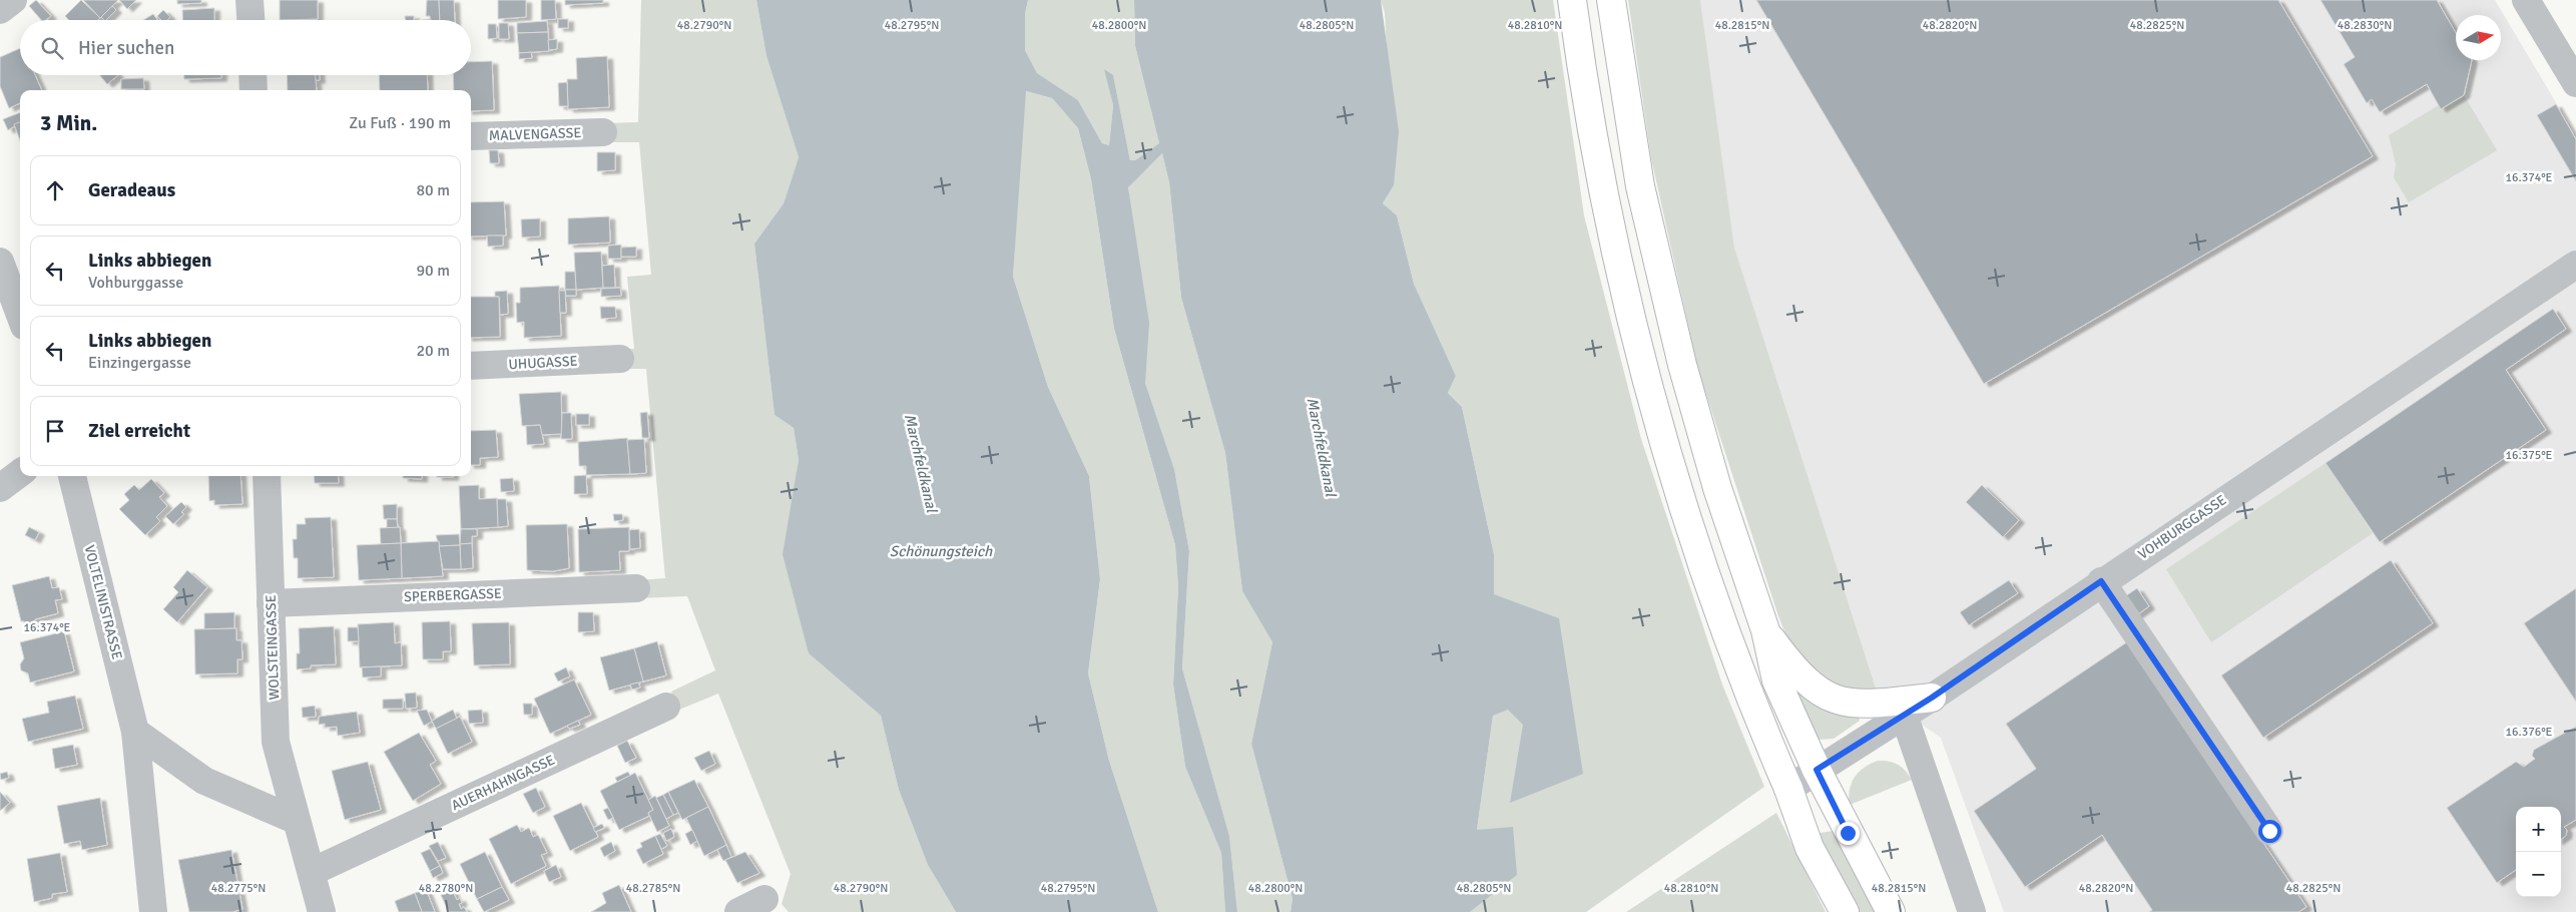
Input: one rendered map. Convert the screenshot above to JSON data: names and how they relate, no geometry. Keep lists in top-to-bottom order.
{
  "streets": {
    "street": [
      "MALVENGASSE",
      "UHUGASSE",
      "VOHBURGGASSE",
      "SPERBERGASSE",
      "VOLTELINISTRASSE",
      "WOLSTEINGASSE",
      "AUERHAHNGASSE"
    ]
  },
  "crossings": [
    ["SPERBERGASSE", "WOLSTEINGASSE"]
  ],
  "water": ["Marchfeldkanal", "Schönungsteich"],
  "north": "right",
  "page": {
    "search": "Hier suchen",
    "heading": ["3 Min.", "Zu Fuß · 190 m"],
    "list": [
      ["Geradeaus", "80 m"],
      ["Links abbiegen", "Vohburggasse", "90 m"],
      ["Links abbiegen", "Einzingergasse", "20 m"],
      "Ziel erreicht"
    ],
    "map_buttons": ["+", "−"]
  },
  "coordinates": [
    "48.2790°N",
    "48.2795°N",
    "48.2800°N",
    "48.2805°N",
    "48.2810°N",
    "48.2815°N",
    "48.2820°N",
    "48.2825°N",
    "48.2830°N",
    "16.374°E",
    "16.375°E",
    "16.376°E",
    "48.2775°N",
    "48.2780°N",
    "48.2785°N"
  ]
}
